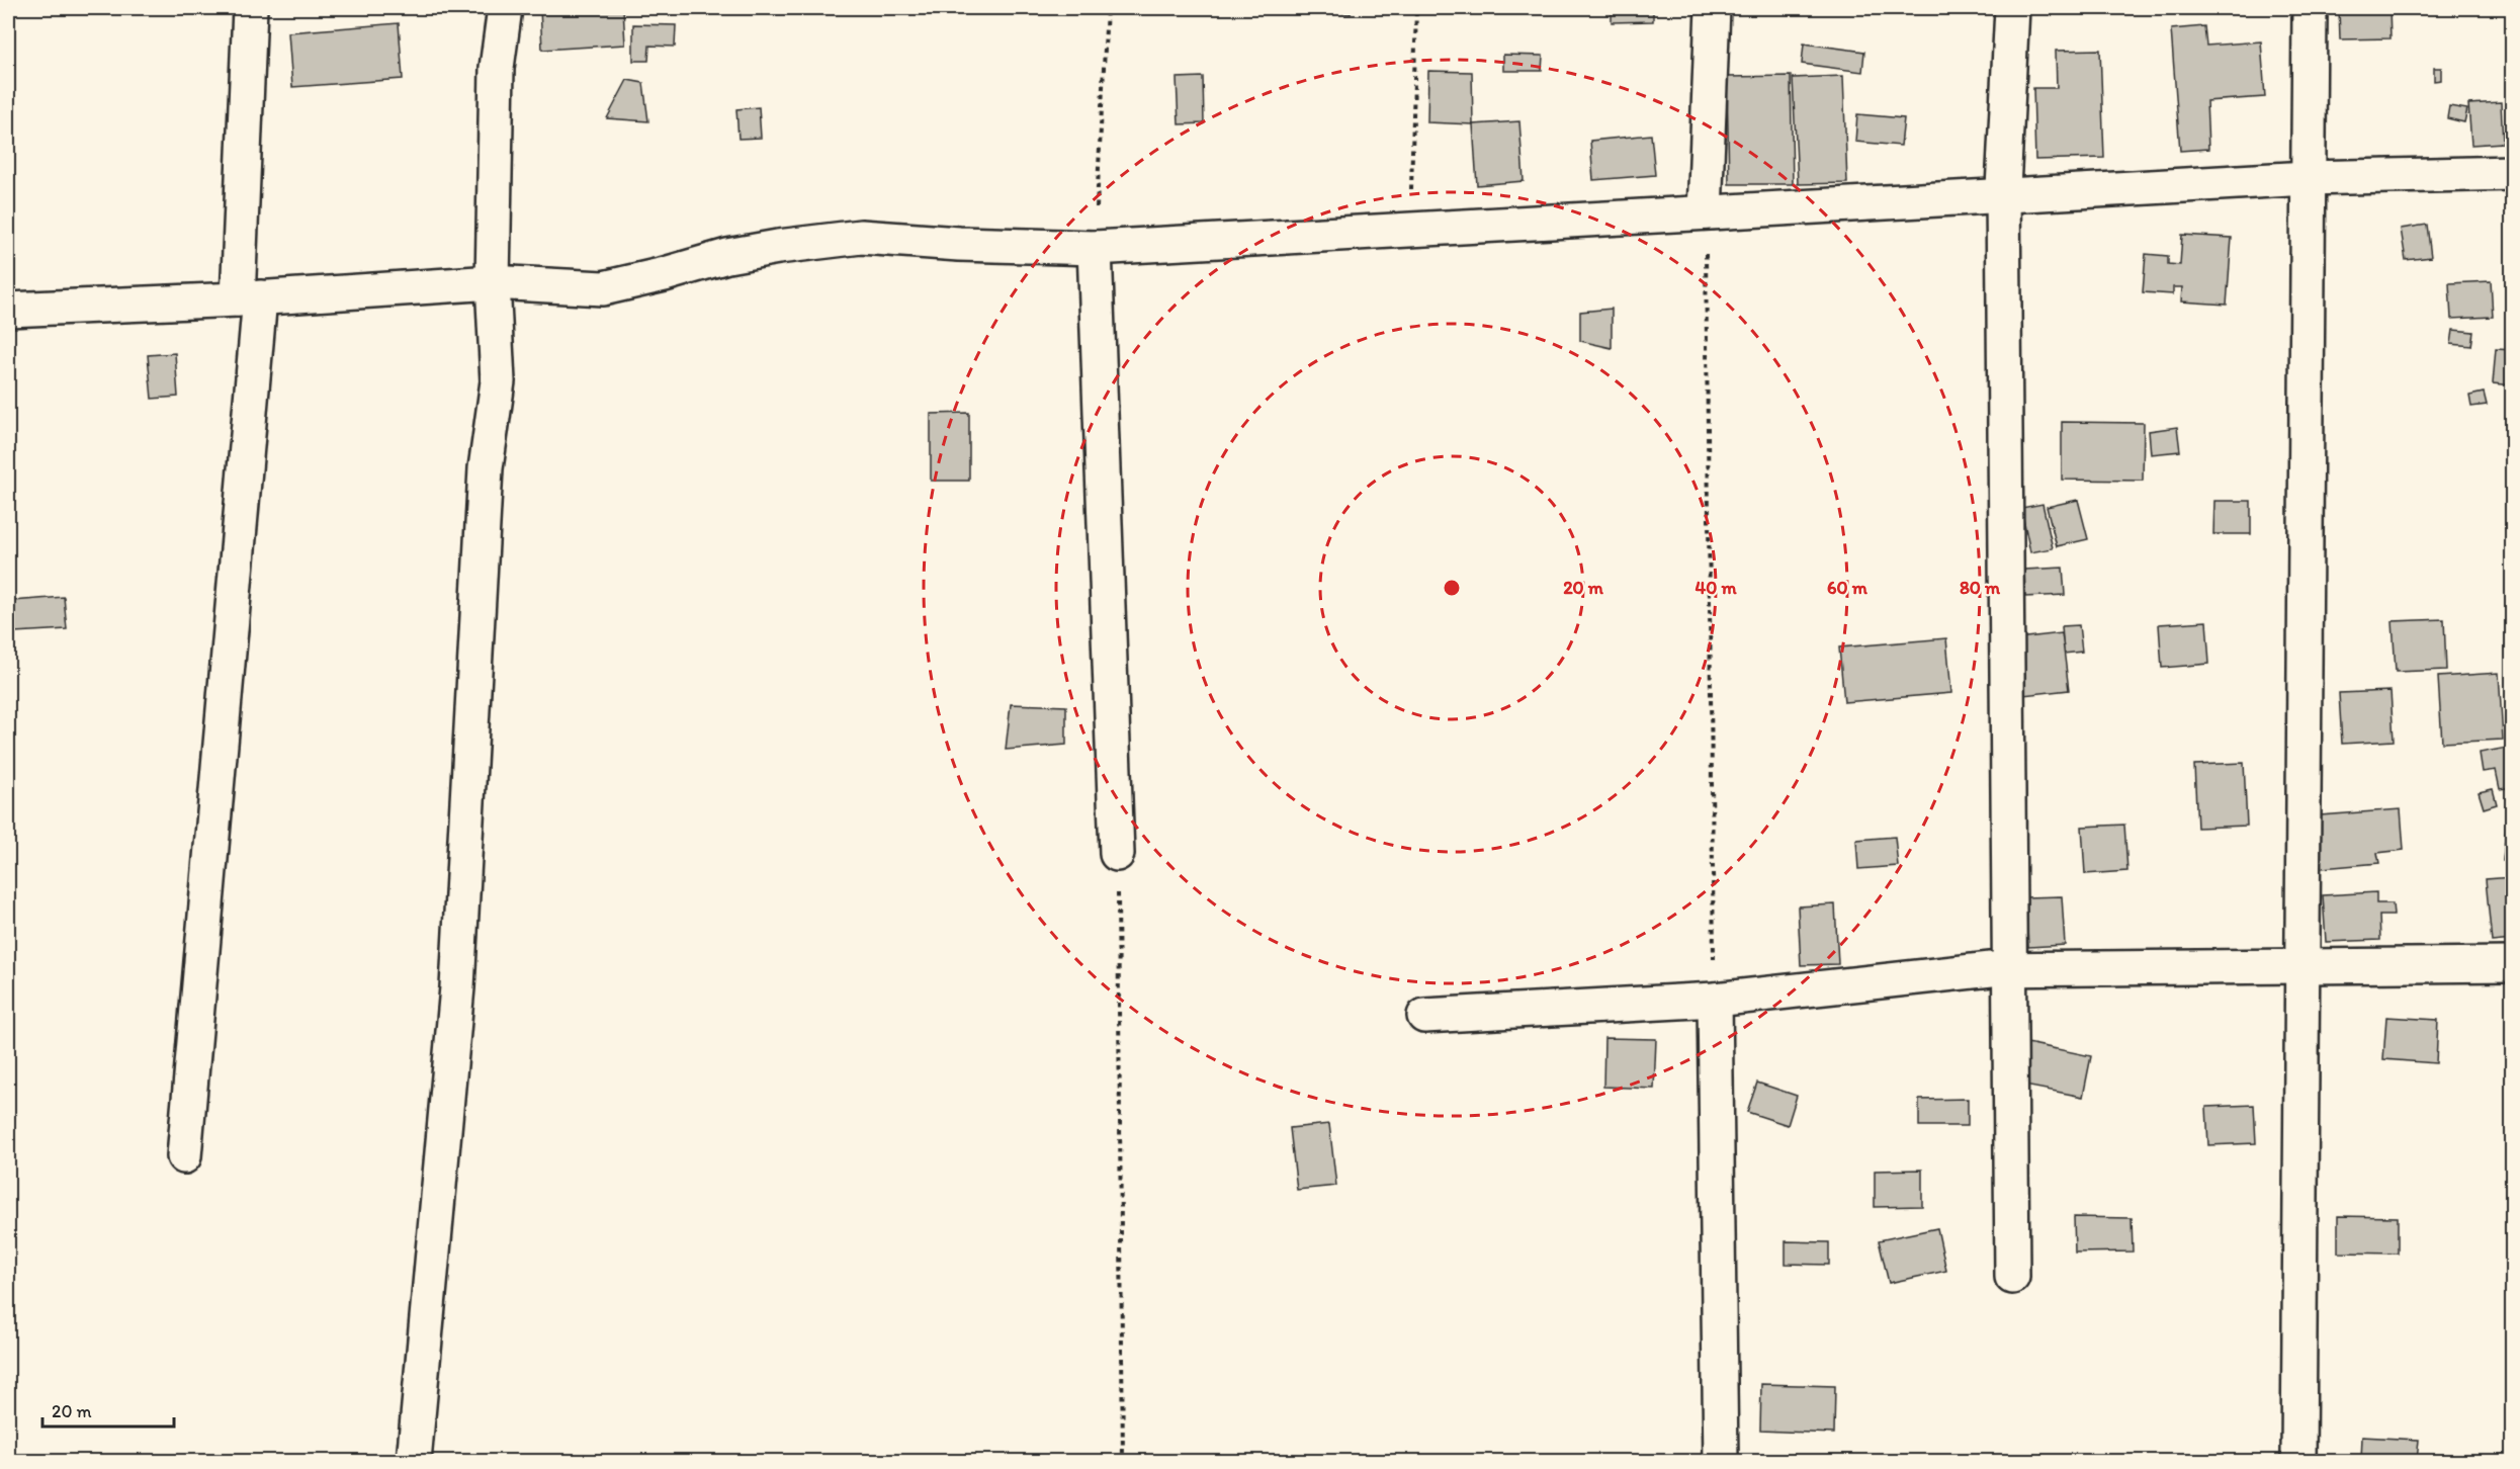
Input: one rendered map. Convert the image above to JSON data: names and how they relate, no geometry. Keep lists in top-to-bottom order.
{
  "scale_bar": "20 m",
  "rings": [
    "20 m",
    "40 m",
    "60 m",
    "80 m"
  ]
}
